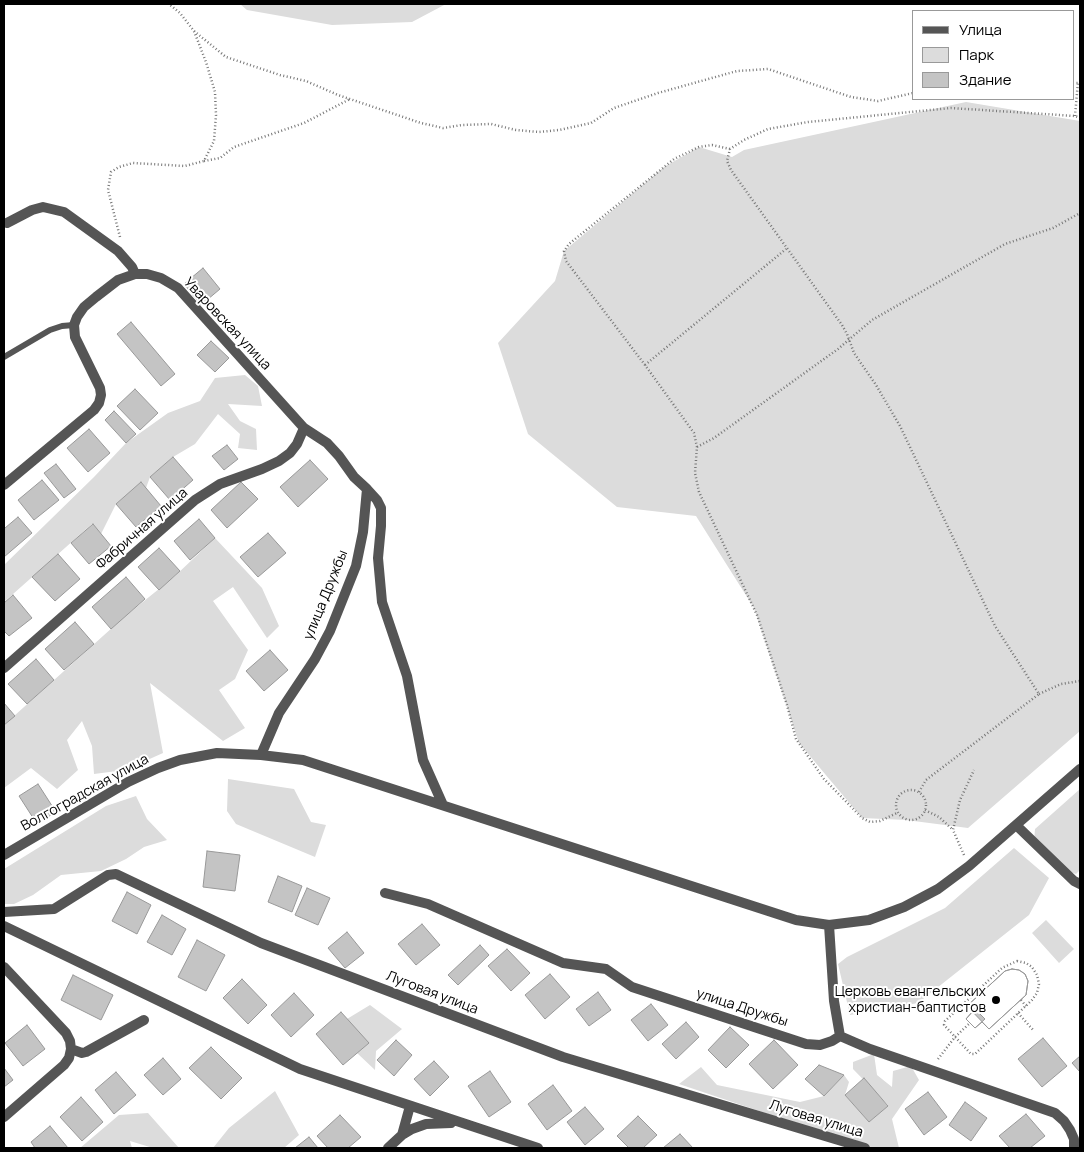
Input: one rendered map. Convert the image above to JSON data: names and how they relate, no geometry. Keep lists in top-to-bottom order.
{
  "streets": {
    "street": [
      "Уваровская улица",
      "Фабричная улица",
      "улица Дружбы",
      "Волгоградская улица",
      "Луговая улица"
    ]
  },
  "crossings": [
    ["Уваровская улица", "Фабричная улица"],
    ["улица Дружбы", "Волгоградская улица"]
  ],
  "places": ["Церковь евангельских христиан-баптистов"],
  "legend": ["Улица", "Парк", "Здание"]
}
